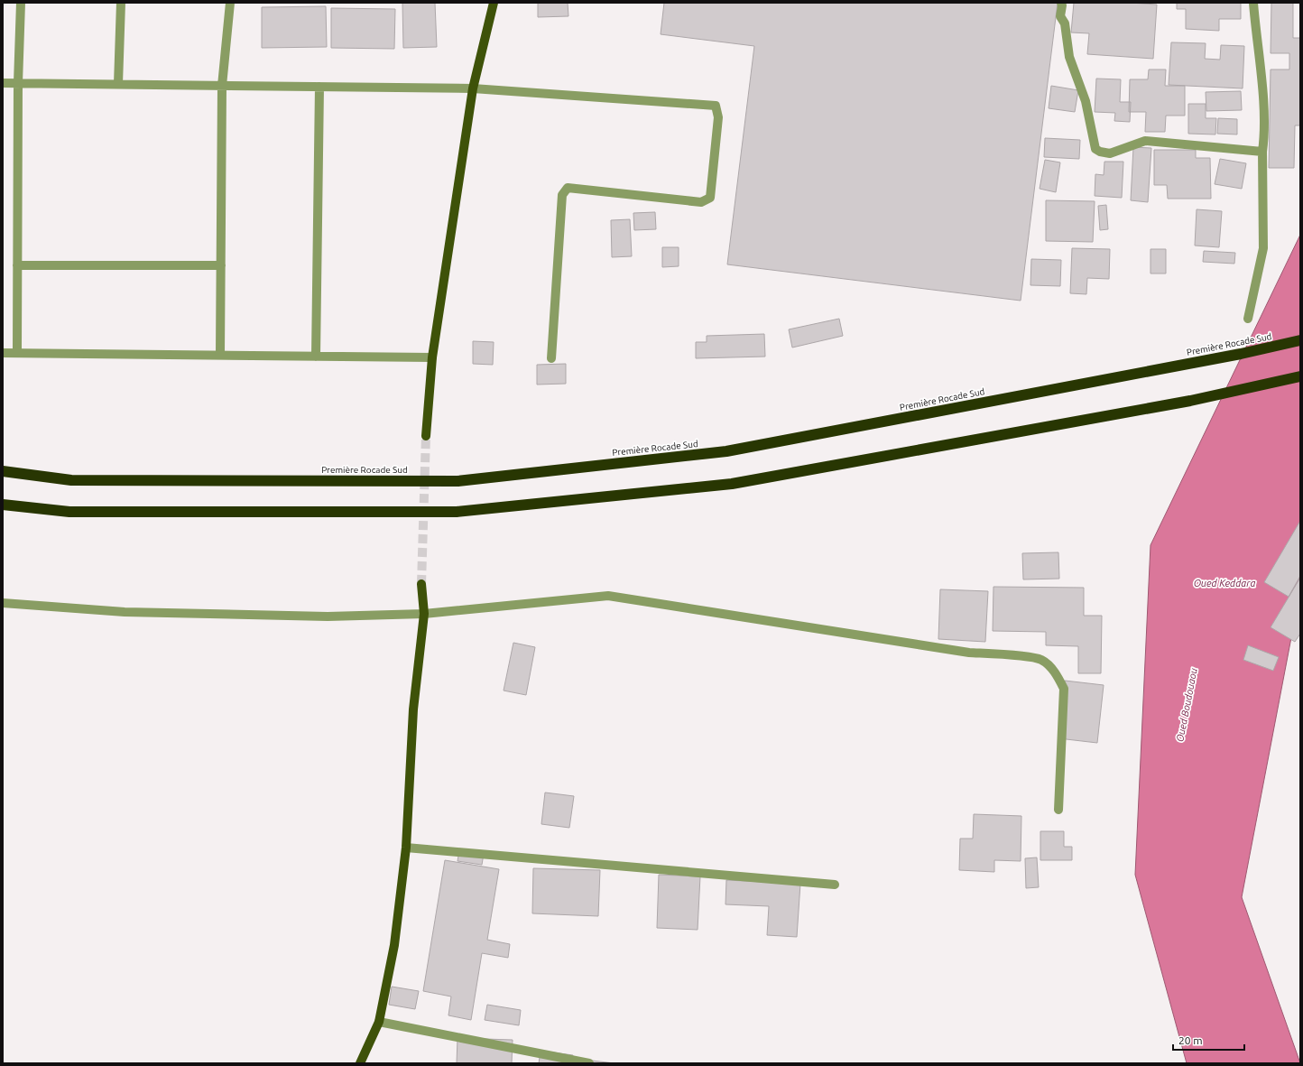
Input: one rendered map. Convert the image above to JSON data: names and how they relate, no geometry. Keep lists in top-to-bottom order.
{
  "streets": {
    "highway": ["Première Rocade Sud"]
  },
  "water": ["Oued Keddara", "Oued Boudouaou"],
  "scale_bar": "20 m"
}
